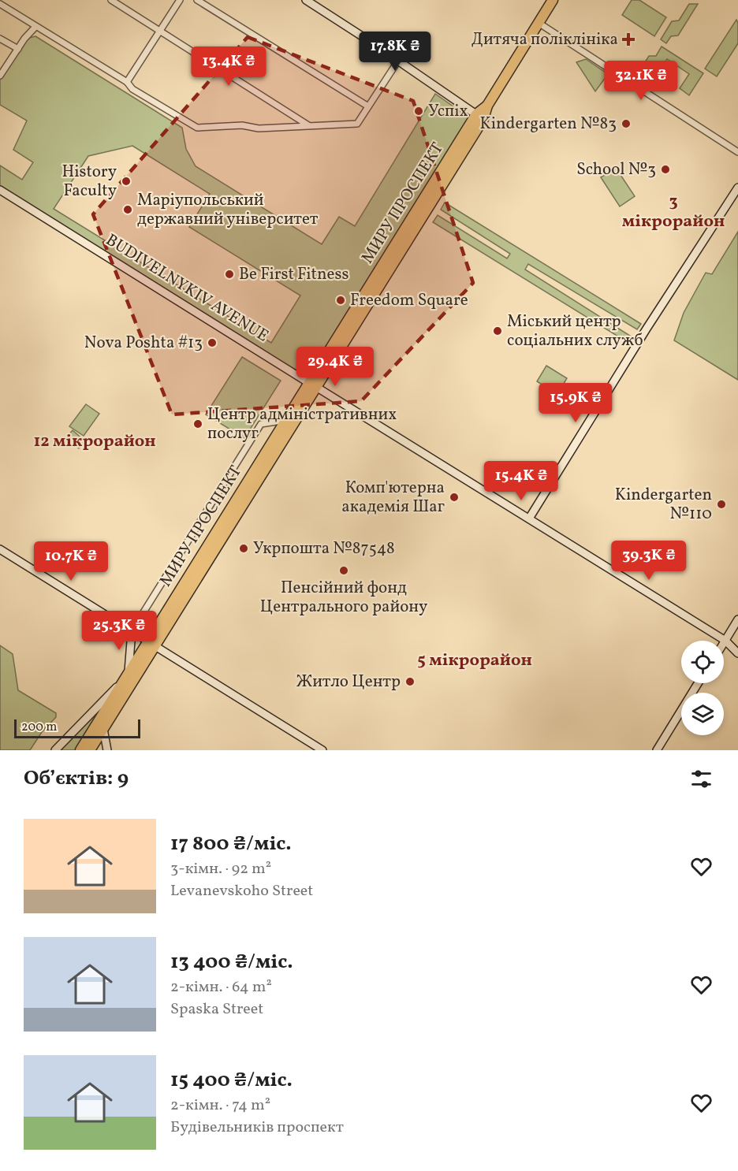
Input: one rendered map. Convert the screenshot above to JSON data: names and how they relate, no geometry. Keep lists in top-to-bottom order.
{
  "streets": {
    "highway": ["МИРУ ПРОСПЕКТ"],
    "street": ["BUDIVELNYKIV AVENUE"]
  },
  "crossings": [
    ["МИРУ ПРОСПЕКТ", "BUDIVELNYKIV AVENUE"]
  ],
  "districts": ["3 мікрорайон", "12 мікрорайон", "5 мікрорайон"],
  "places": {
    "health": ["Дитяча поліклініка"],
    "other": [
      "Успіх",
      "Kindergarten №83",
      "School №3",
      "History Faculty",
      "Маріупольський державний університет",
      "Be First Fitness",
      "Freedom Square",
      "Міський центр соціальних служб",
      "Nova Poshta #13",
      "Центр адміністративних послуг",
      "Комп'ютерна академія Шаг",
      "Kindergarten №110",
      "Укрпошта №87548",
      "Пенсійний фонд Центрального району",
      "Житло Центр"
    ]
  },
  "scale_bar": "200 m",
  "page": {
    "price": [
      "17.8K ₴",
      "13.4K ₴",
      "32.1K ₴",
      "29.4K ₴",
      "15.9K ₴",
      "15.4K ₴",
      "39.3K ₴",
      "10.7K ₴",
      "25.3K ₴"
    ],
    "scale": "200 m",
    "heading": "Об’єктів: 9",
    "list": [
      {
        "name": "17 800 ₴/міс.",
        "note": "3-кімн. · 92 m² · Levanevskoho Street"
      },
      {
        "name": "13 400 ₴/міс.",
        "note": "2-кімн. · 64 m² · Spaska Street"
      },
      {
        "name": "15 400 ₴/міс.",
        "note": "2-кімн. · 74 m² · Будівельників проспект"
      }
    ]
  }
}
